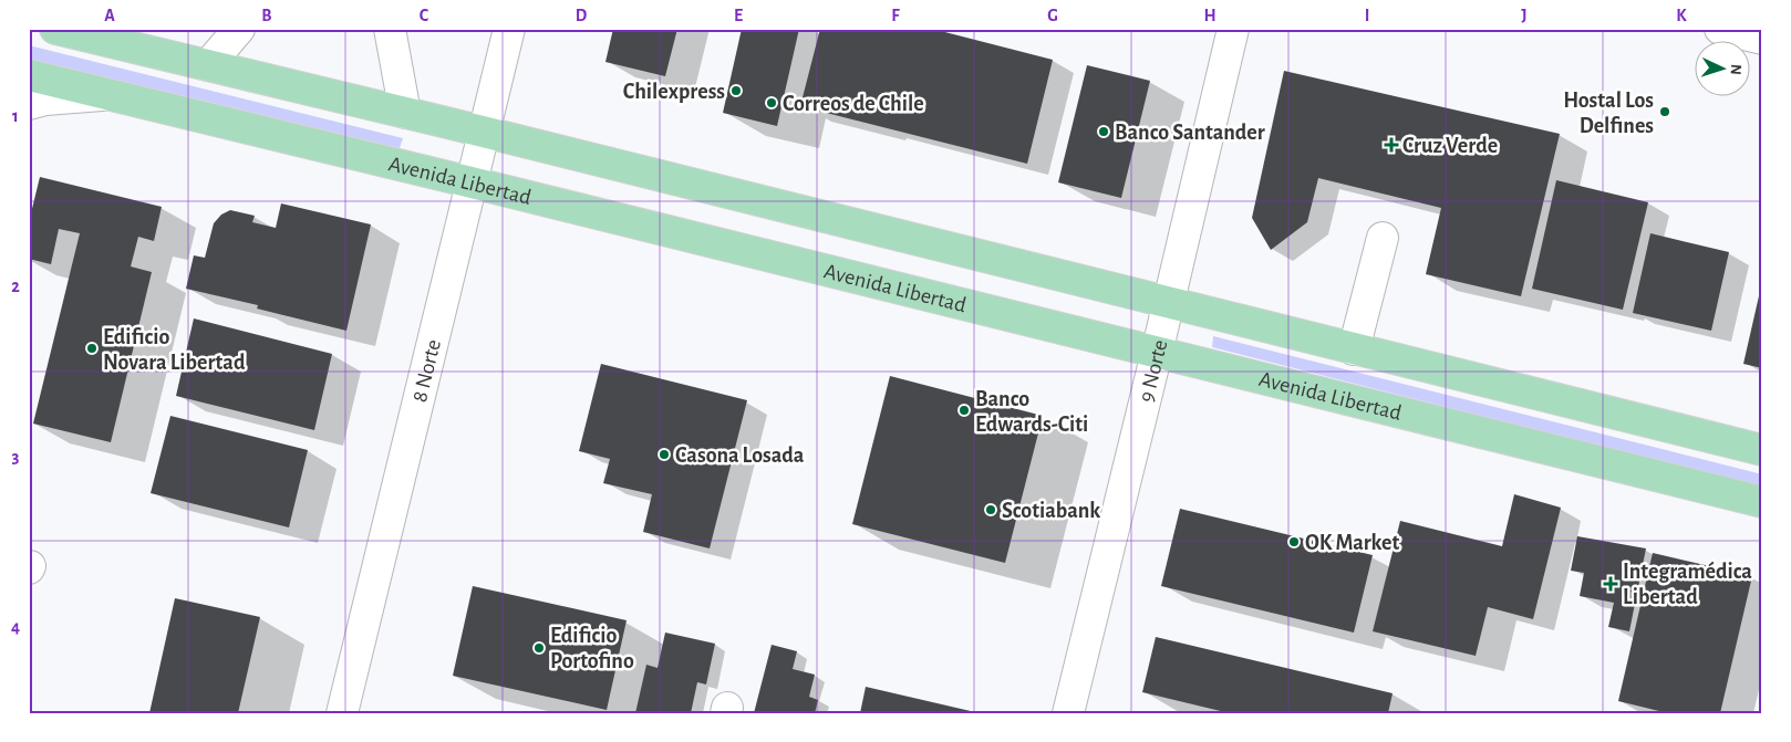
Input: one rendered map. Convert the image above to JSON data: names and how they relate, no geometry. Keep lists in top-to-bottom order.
{
  "streets": {
    "main road": ["Avenida Libertad"],
    "street": ["8 Norte", "9 Norte"]
  },
  "crossings": [
    ["Avenida Libertad", "8 Norte"],
    ["Avenida Libertad", "9 Norte"]
  ],
  "places": {
    "other": [
      "Chilexpress",
      "Correos de Chile",
      "Hostal Los Delfines",
      "Banco Santander",
      "Edificio Novara Libertad",
      "Banco Edwards-Citi",
      "Casona Losada",
      "Scotiabank",
      "OK Market",
      "Edificio Portofino"
    ],
    "health": ["Cruz Verde", "Integramédica Libertad"]
  },
  "north": "right",
  "grid": {
    "columns": [
      "A",
      "B",
      "C",
      "D",
      "E",
      "F",
      "G",
      "H",
      "I",
      "J",
      "K"
    ],
    "rows": [
      "1",
      "2",
      "3",
      "4"
    ]
  }
}
